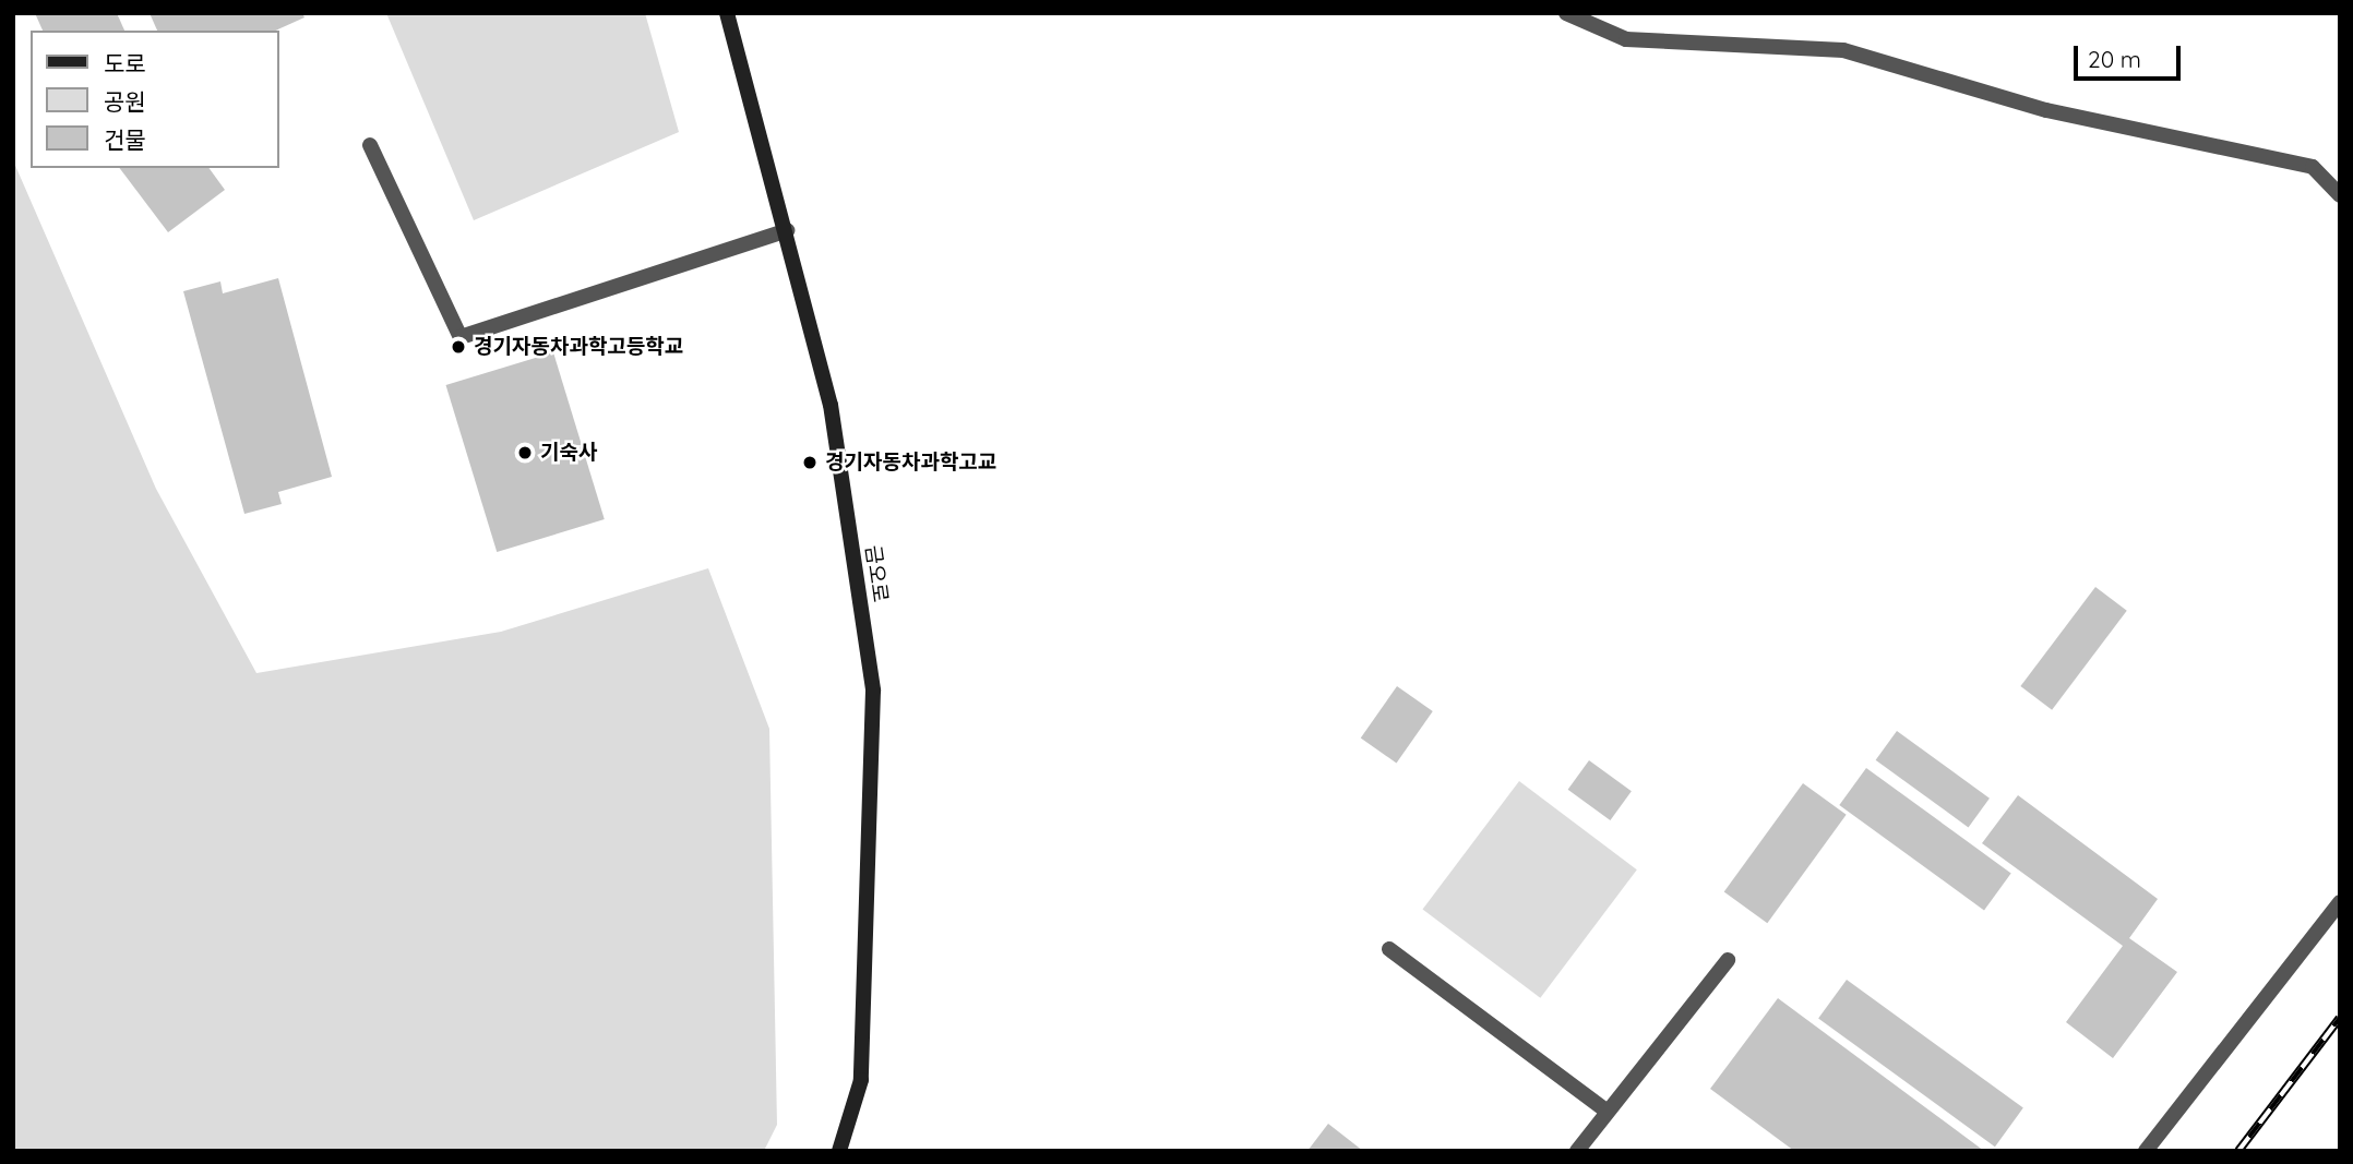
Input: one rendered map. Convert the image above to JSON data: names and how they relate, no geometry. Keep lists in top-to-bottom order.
{
  "streets": {
    "street": ["금오로"]
  },
  "places": ["경기자동차과학고등학교", "기숙사", "경기자동차과학고교"],
  "legend": ["도로", "공원", "건물"],
  "scale_bar": "20 m"
}
